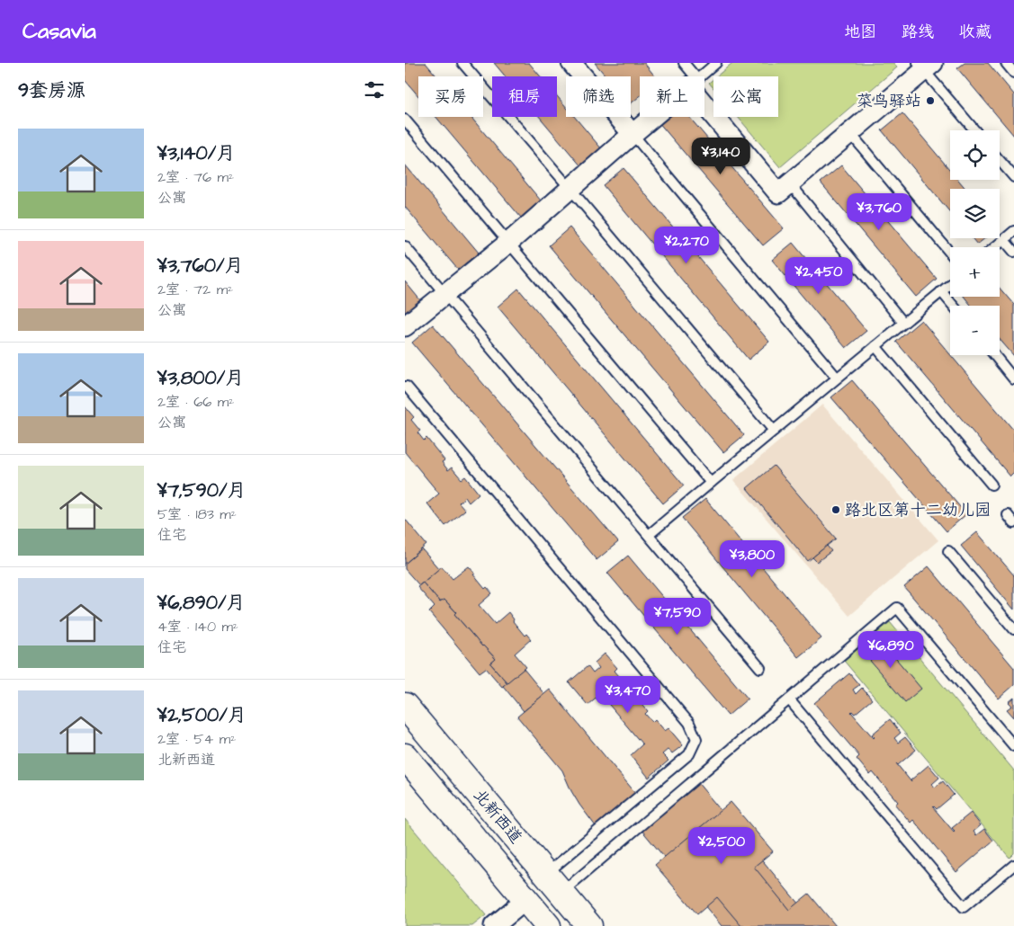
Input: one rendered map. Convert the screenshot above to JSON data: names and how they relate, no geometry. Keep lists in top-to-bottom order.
{
  "streets": {
    "main road": ["北新西道"]
  },
  "places": ["菜鸟驿站", "路北区第十二幼儿园"],
  "page": {
    "header": "Casavia",
    "nav": ["地图", "路线", "收藏"],
    "heading": "9套房源",
    "chip": [
      "买房",
      "租房",
      "筛选",
      "新上",
      "公寓"
    ],
    "list": [
      {
        "name": "¥3,140/月",
        "note": "2室 · 76 m² · 公寓"
      },
      {
        "name": "¥3,760/月",
        "note": "2室 · 72 m² · 公寓"
      },
      {
        "name": "¥3,800/月",
        "note": "2室 · 66 m² · 公寓"
      },
      {
        "name": "¥7,590/月",
        "note": "5室 · 183 m² · 住宅"
      },
      {
        "name": "¥6,890/月",
        "note": "4室 · 140 m² · 住宅"
      },
      {
        "name": "¥2,500/月",
        "note": "2室 · 54 m² · 北新西道"
      }
    ],
    "map_buttons": ["+", "−"],
    "price": [
      "¥3,140",
      "¥3,760",
      "¥2,270",
      "¥2,450",
      "¥3,800",
      "¥7,590",
      "¥6,890",
      "¥3,470",
      "¥2,500"
    ]
  }
}
